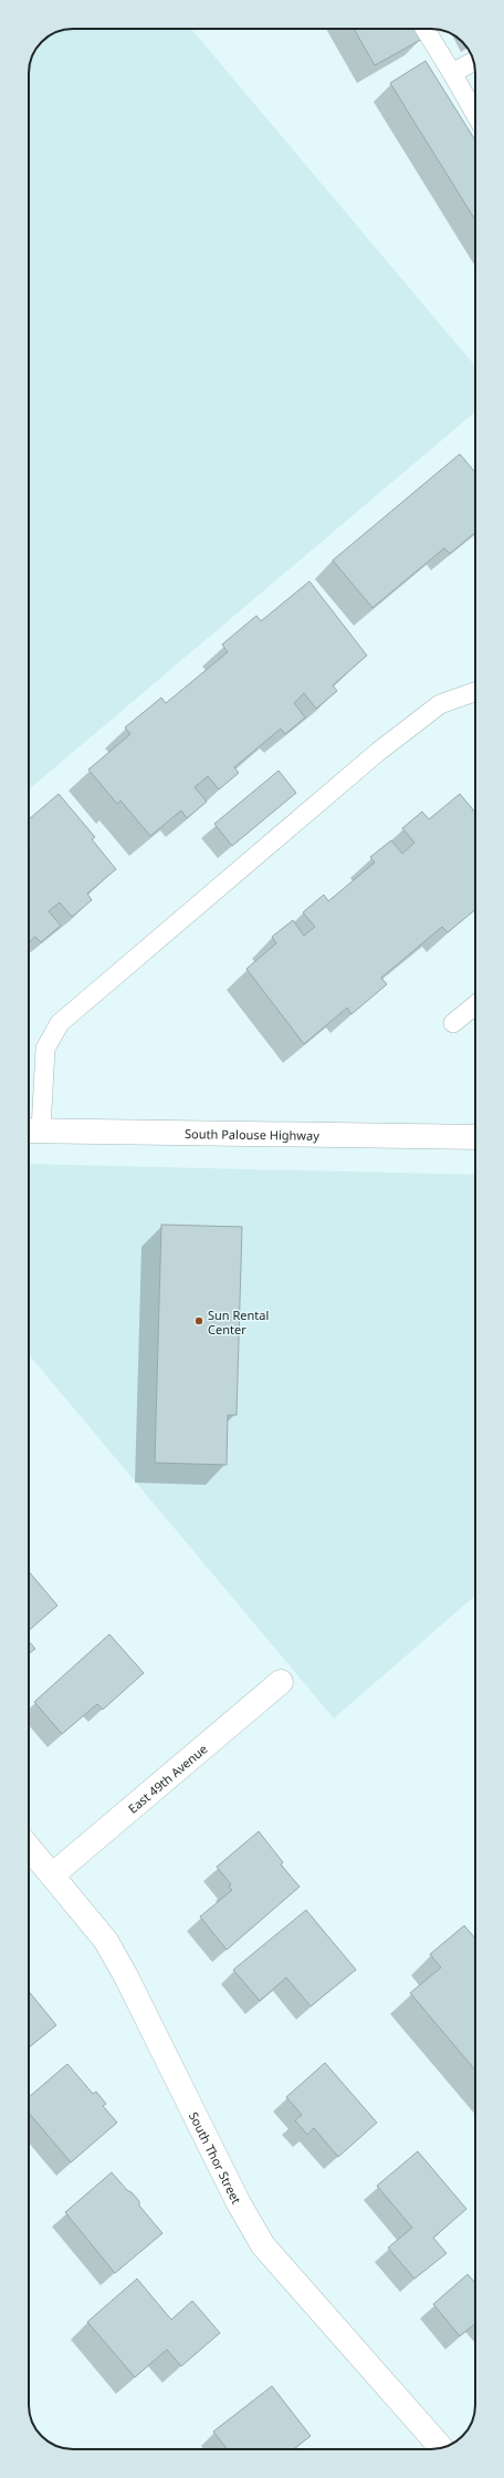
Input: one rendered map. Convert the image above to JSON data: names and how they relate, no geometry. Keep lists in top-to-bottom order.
{
  "streets": {
    "street": ["South Palouse Highway", "East 49th Avenue", "South Thor Street"]
  },
  "crossings": [
    ["East 49th Avenue", "South Thor Street"]
  ],
  "places": ["Sun Rental Center"]
}
